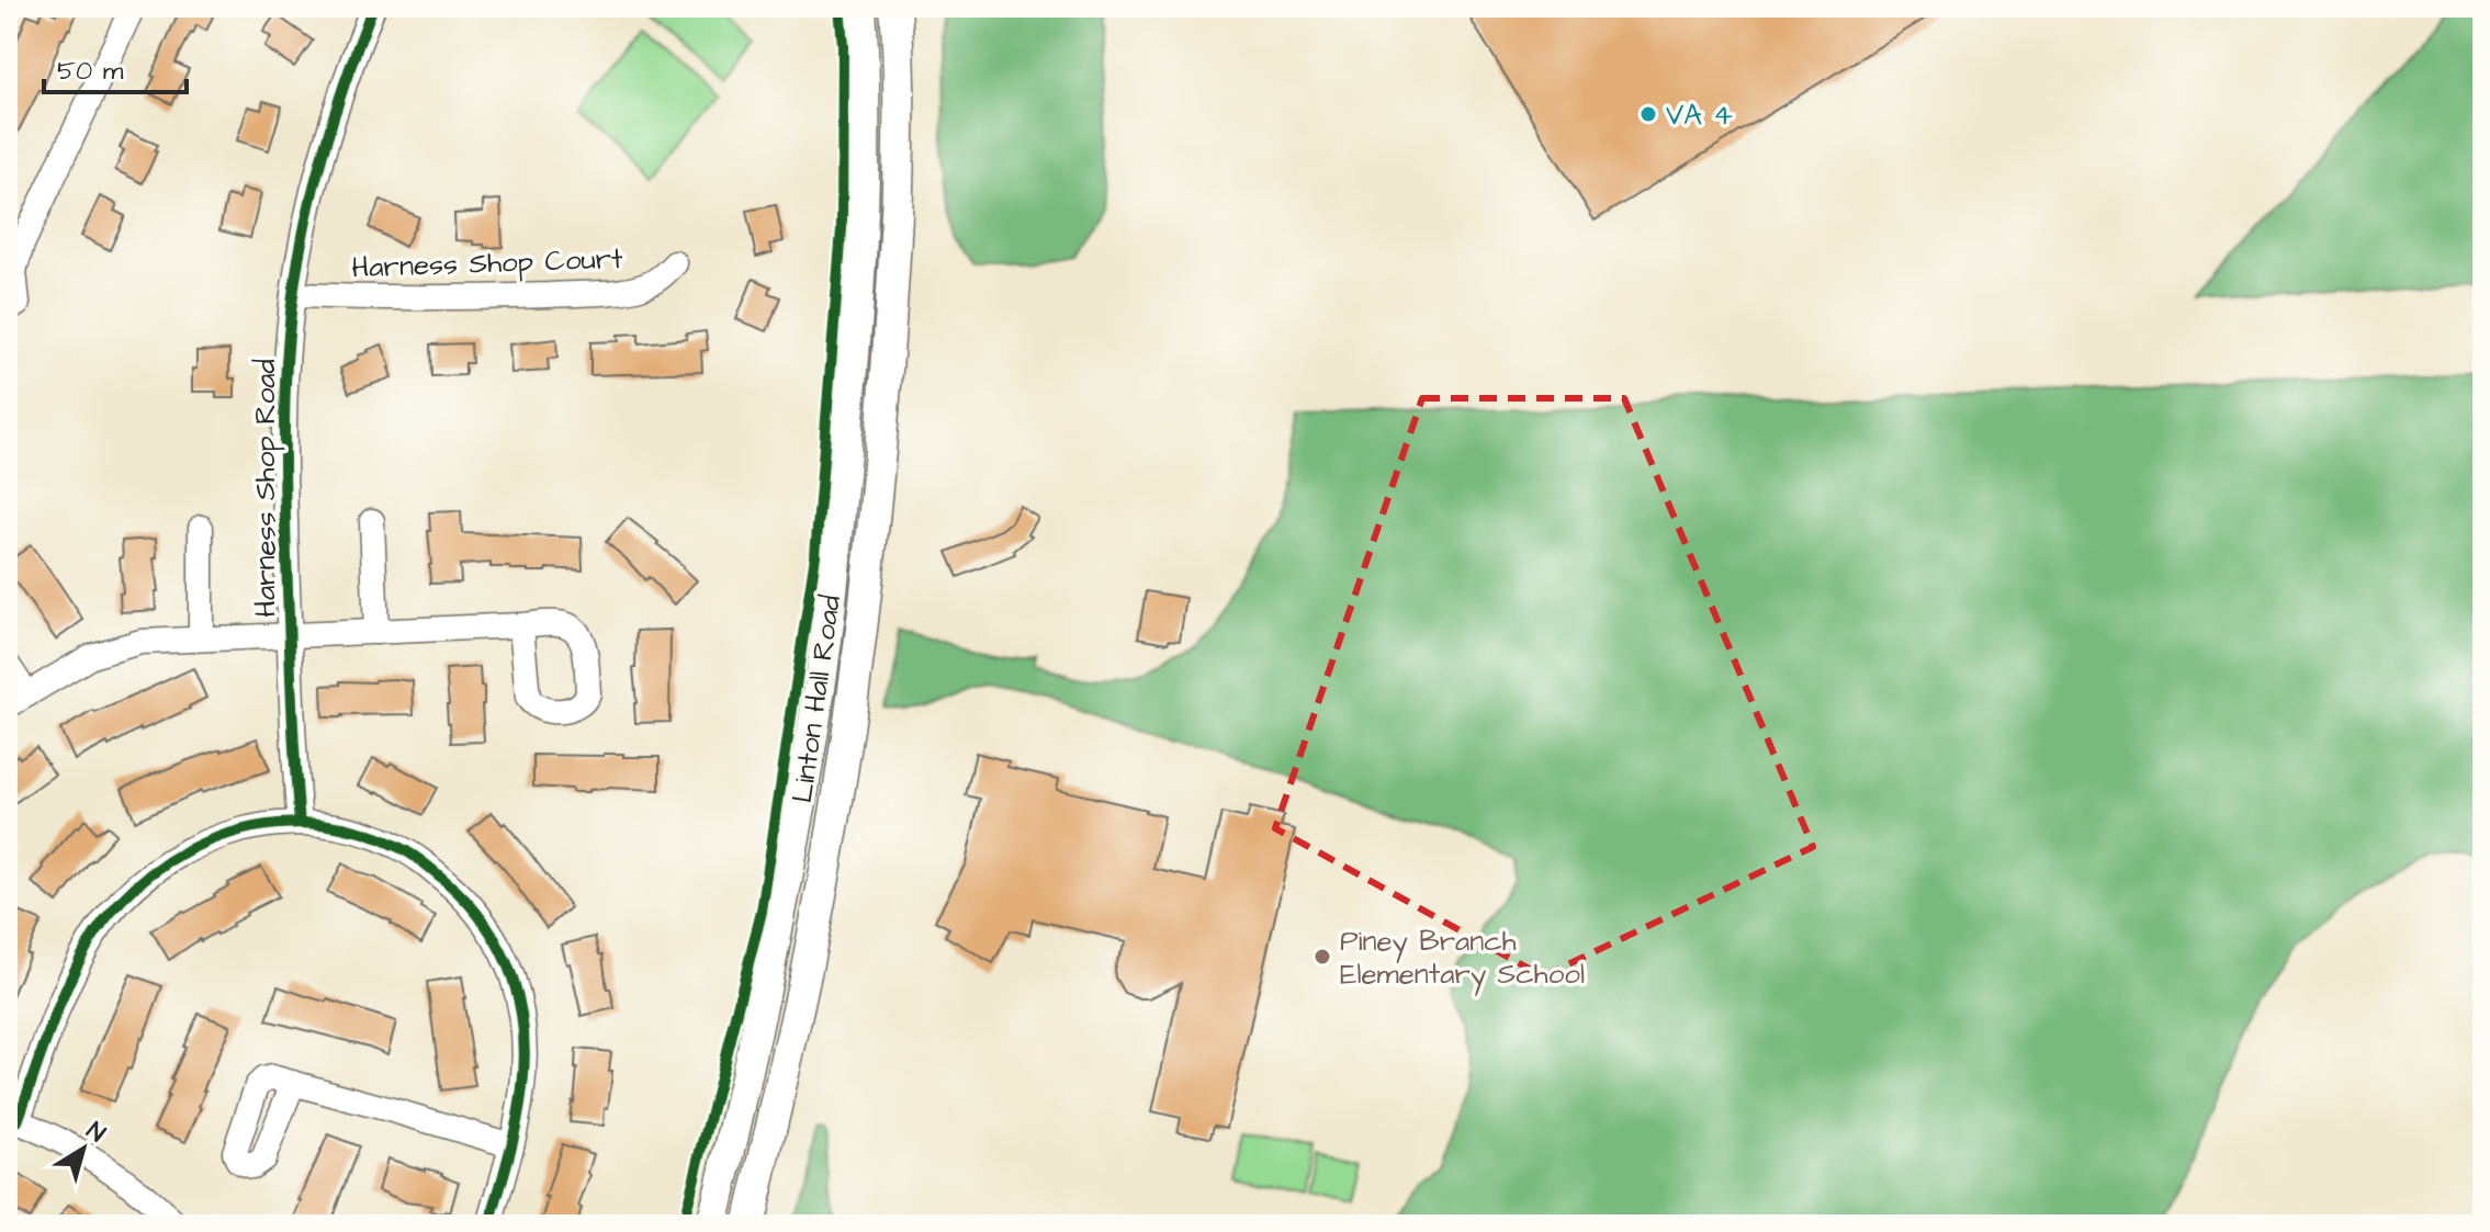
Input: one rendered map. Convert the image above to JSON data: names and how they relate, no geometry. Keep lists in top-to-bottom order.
{
  "streets": {
    "main road": ["Linton Hall Road"],
    "street": ["Harness Shop Court", "Harness Shop Road"]
  },
  "crossings": [
    ["Harness Shop Court", "Harness Shop Road"]
  ],
  "places": ["VA 4", "Piney Branch Elementary School"],
  "scale_bar": "50 m",
  "north": "top right"
}
